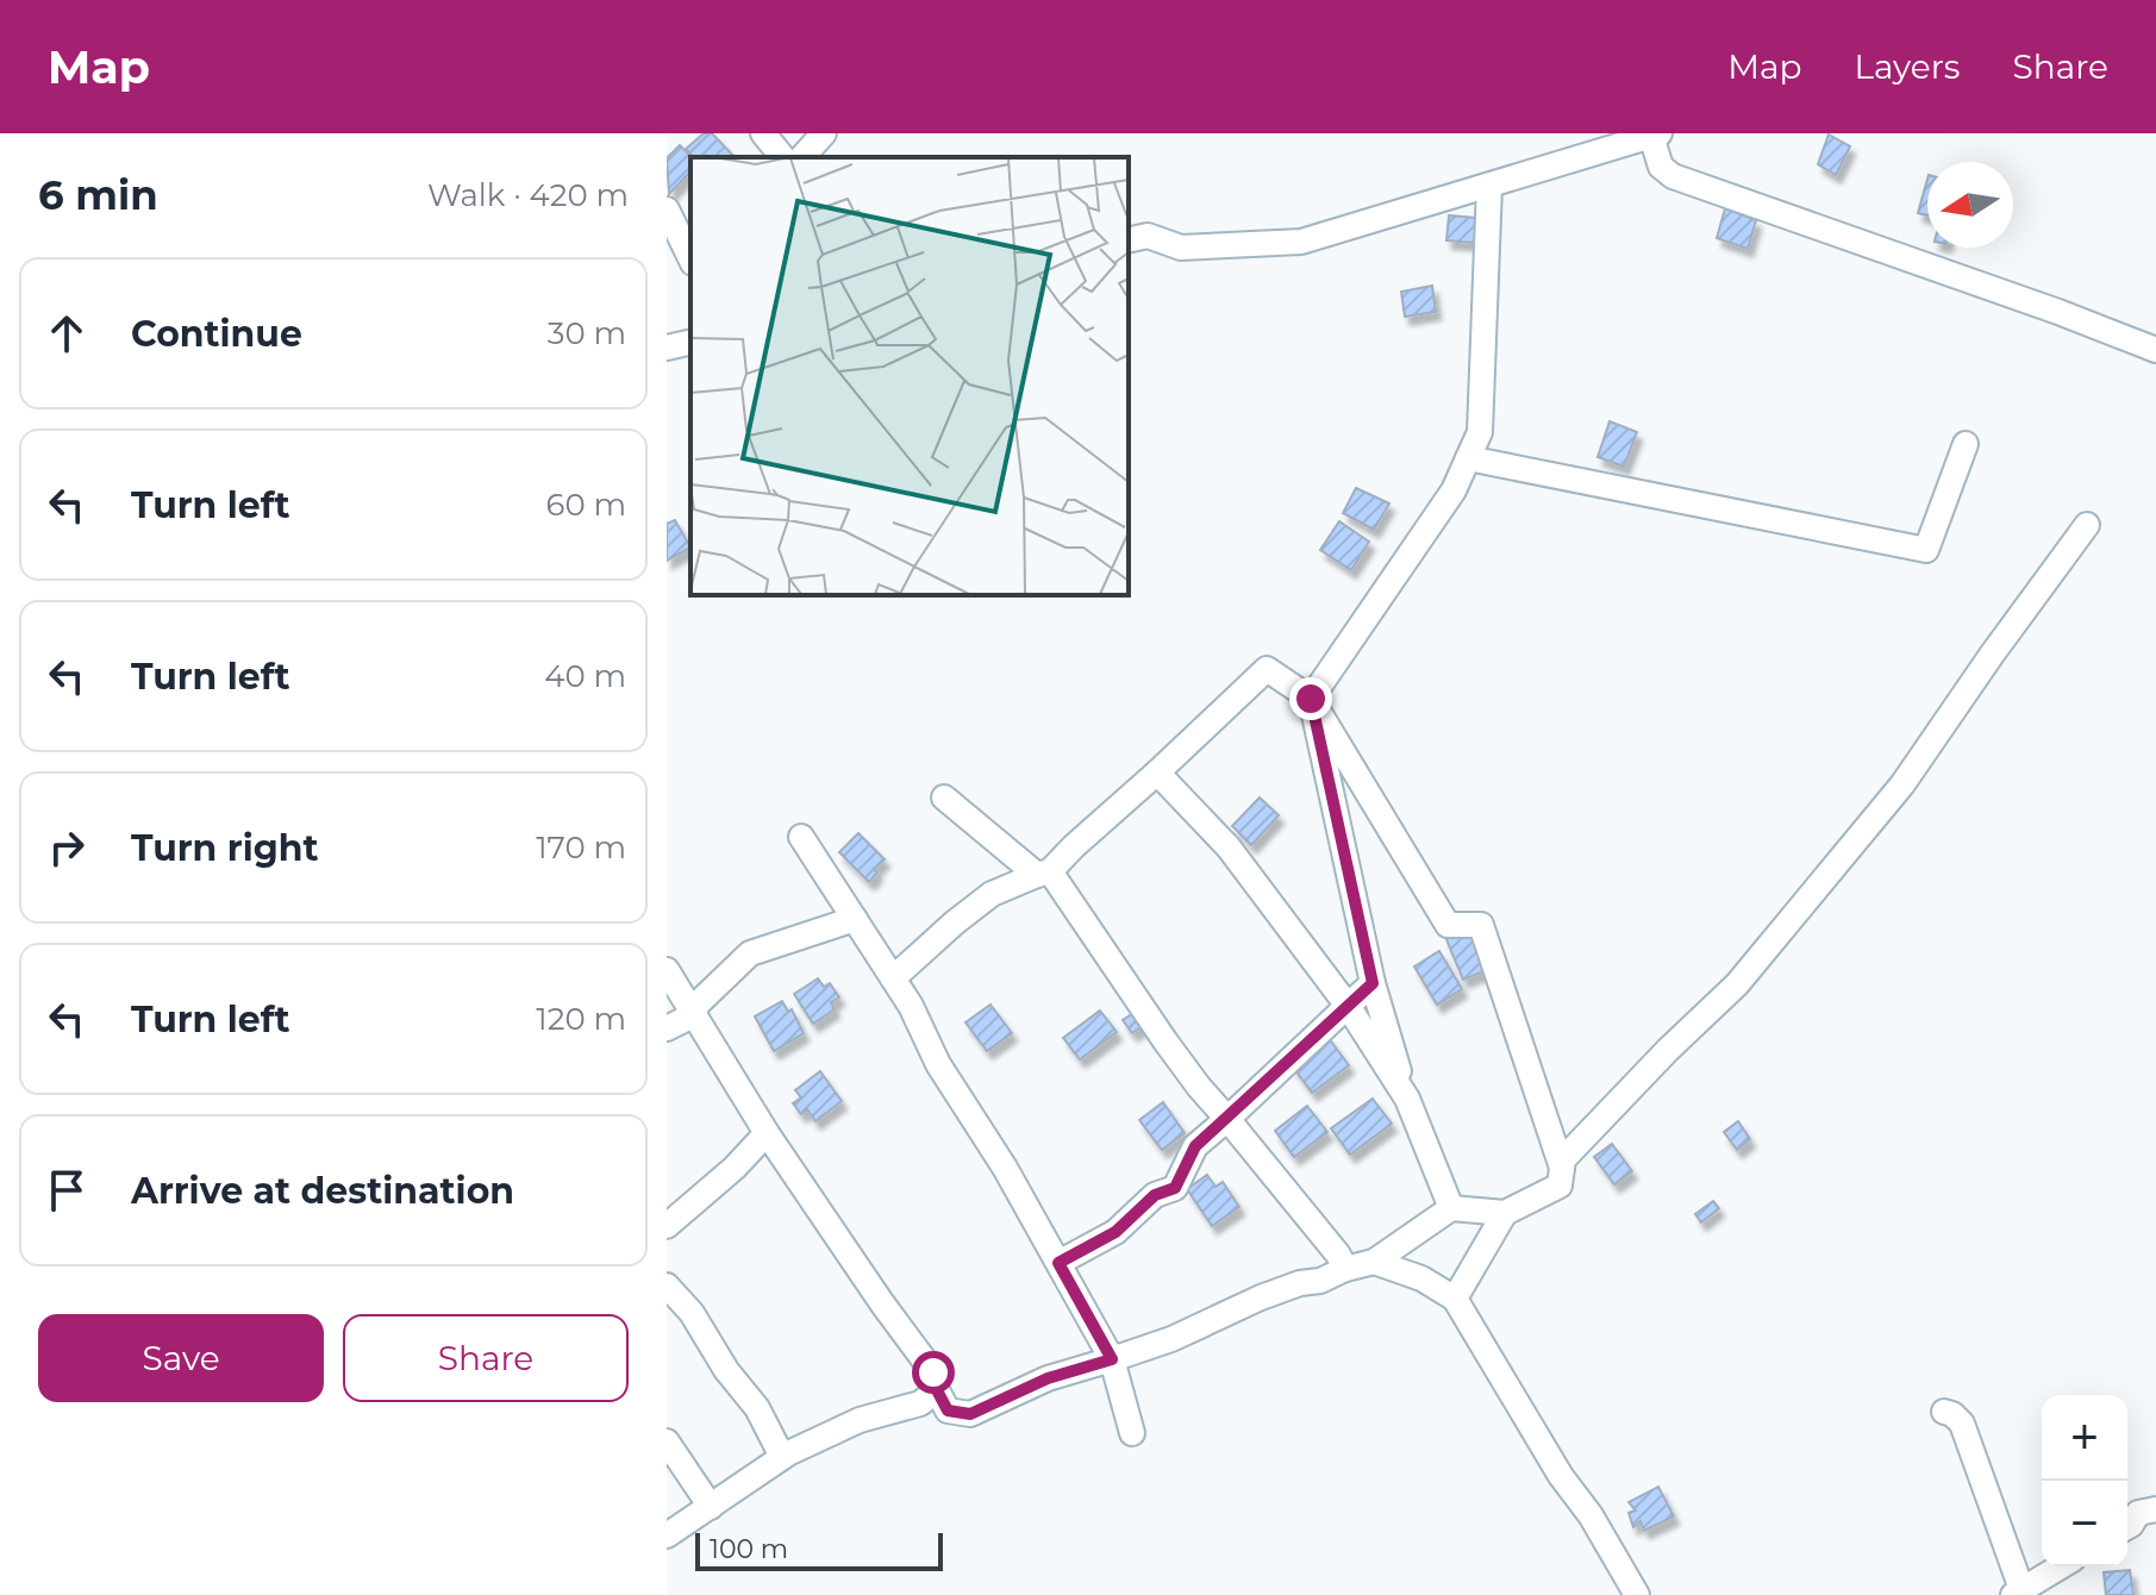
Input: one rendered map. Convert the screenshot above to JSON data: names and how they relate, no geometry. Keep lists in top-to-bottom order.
{
  "scale_bar": "100 m",
  "north": "left",
  "page": {
    "header": "Map",
    "nav": ["Map", "Layers", "Share"],
    "heading": ["6 min", "Walk · 420 m"],
    "list": [
      ["Continue", "30 m"],
      ["Turn left", "60 m"],
      ["Turn left", "40 m"],
      ["Turn right", "170 m"],
      ["Turn left", "120 m"],
      "Arrive at destination"
    ],
    "buttons": ["Save", "Share"],
    "map_buttons": ["+", "−"],
    "scale": "100 m"
  }
}
